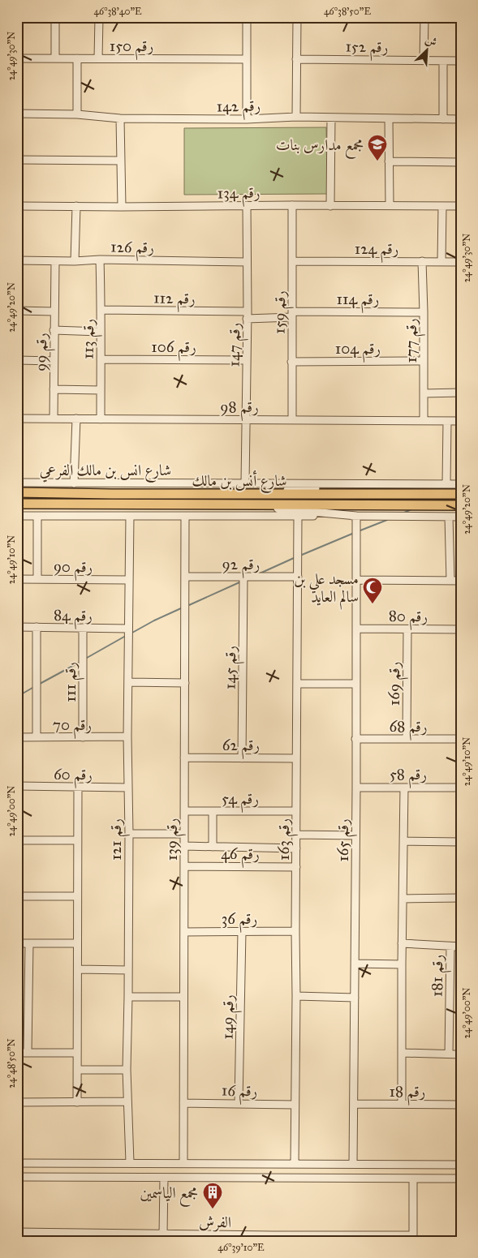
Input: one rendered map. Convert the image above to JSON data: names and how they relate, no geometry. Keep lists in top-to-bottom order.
{
  "streets": {
    "main road": ["شارع أنس بن مالك"],
    "street": [
      "رقم 150",
      "رقم 152",
      "رقم 142",
      "رقم 134",
      "رقم 126",
      "رقم 124",
      "رقم 112",
      "رقم 114",
      "رقم 159",
      "رقم 113",
      "رقم 177",
      "رقم 147",
      "رقم 106",
      "رقم 104",
      "رقم 99",
      "رقم 98",
      "شارع انس بن مالك الفرعي",
      "رقم 92",
      "رقم 90",
      "رقم 84",
      "رقم 80",
      "رقم 145",
      "رقم 111",
      "رقم 169",
      "رقم 70",
      "رقم 68",
      "رقم 62",
      "رقم 60",
      "رقم 58",
      "رقم 54",
      "رقم 121",
      "رقم 139",
      "رقم 163",
      "رقم 165",
      "رقم 46",
      "رقم 36",
      "رقم 181",
      "رقم 149",
      "رقم 16",
      "رقم 18",
      "الفرش"
    ]
  },
  "crossings": [
    ["رقم 134", "رقم 159"],
    ["رقم 134", "رقم 147"],
    ["رقم 126", "رقم 113"],
    ["رقم 126", "رقم 147"],
    ["رقم 126", "رقم 99"],
    ["رقم 124", "رقم 159"],
    ["رقم 124", "رقم 177"],
    ["رقم 112", "رقم 114"],
    ["رقم 112", "رقم 159"],
    ["رقم 112", "رقم 113"],
    ["رقم 112", "رقم 147"],
    ["رقم 114", "رقم 159"],
    ["رقم 114", "رقم 177"],
    ["رقم 159", "رقم 104"],
    ["رقم 159", "رقم 98"],
    ["رقم 113", "رقم 106"],
    ["رقم 113", "رقم 98"],
    ["رقم 177", "رقم 104"],
    ["رقم 177", "رقم 98"],
    ["رقم 147", "رقم 106"],
    ["رقم 147", "رقم 98"],
    ["رقم 147", "شارع انس بن مالك الفرعي"],
    ["رقم 99", "رقم 98"],
    ["رقم 92", "رقم 145"],
    ["رقم 92", "رقم 139"],
    ["رقم 92", "رقم 163"],
    ["رقم 90", "رقم 121"],
    ["رقم 84", "رقم 111"],
    ["رقم 84", "رقم 121"],
    ["رقم 80", "رقم 169"],
    ["رقم 80", "رقم 165"],
    ["رقم 145", "رقم 62"],
    ["رقم 111", "رقم 70"],
    ["رقم 169", "رقم 68"],
    ["رقم 70", "رقم 121"],
    ["رقم 68", "رقم 165"],
    ["رقم 62", "رقم 139"],
    ["رقم 62", "رقم 163"],
    ["رقم 60", "رقم 121"],
    ["رقم 58", "رقم 165"],
    ["رقم 54", "رقم 139"],
    ["رقم 54", "رقم 163"],
    ["رقم 139", "رقم 46"],
    ["رقم 139", "رقم 36"],
    ["رقم 139", "رقم 16"],
    ["رقم 163", "رقم 46"],
    ["رقم 163", "رقم 36"],
    ["رقم 163", "رقم 16"],
    ["رقم 165", "رقم 18"],
    ["رقم 36", "رقم 149"],
    ["رقم 149", "رقم 16"]
  ],
  "places": {
    "school or university": ["مجمع مدارس بنات"],
    "mosque": ["مسجد علي بن سالم العايد"],
    "building": ["مجمع الياسمين"]
  },
  "north": "top right",
  "coordinates": [
    "46°38'40\"E",
    "46°38'50\"E",
    "24°49'30\"N",
    "24°49'20\"N",
    "24°49'10\"N",
    "24°49'00\"N",
    "24°48'50\"N",
    "46°39'10\"E"
  ]
}
